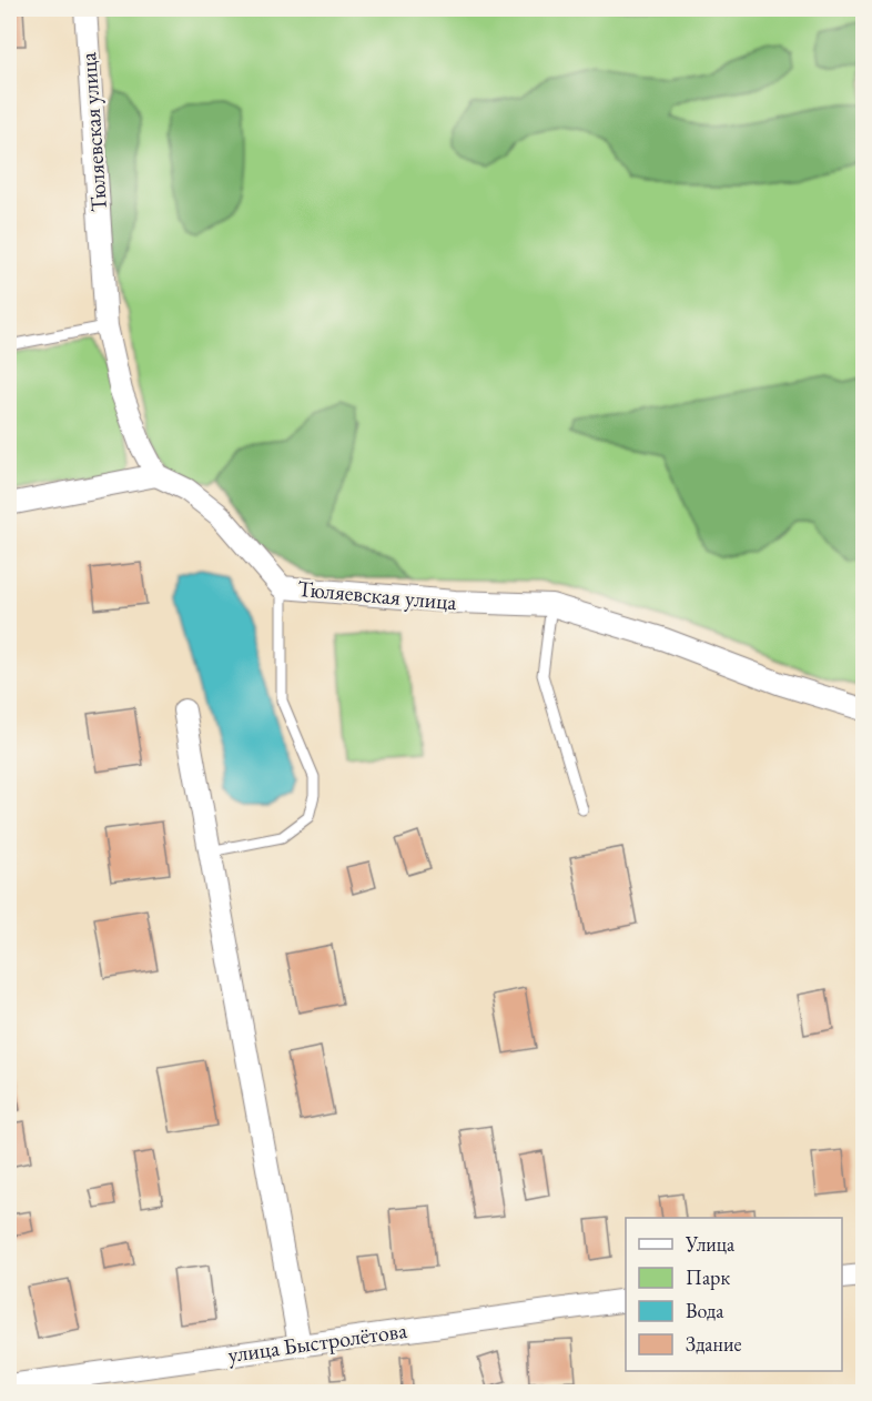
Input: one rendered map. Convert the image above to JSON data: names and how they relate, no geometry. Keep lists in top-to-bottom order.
{
  "streets": {
    "street": ["Тюляевская улица", "улица Быстролётова"]
  },
  "legend": [
    "Улица",
    "Парк",
    "Вода",
    "Здание"
  ]
}
